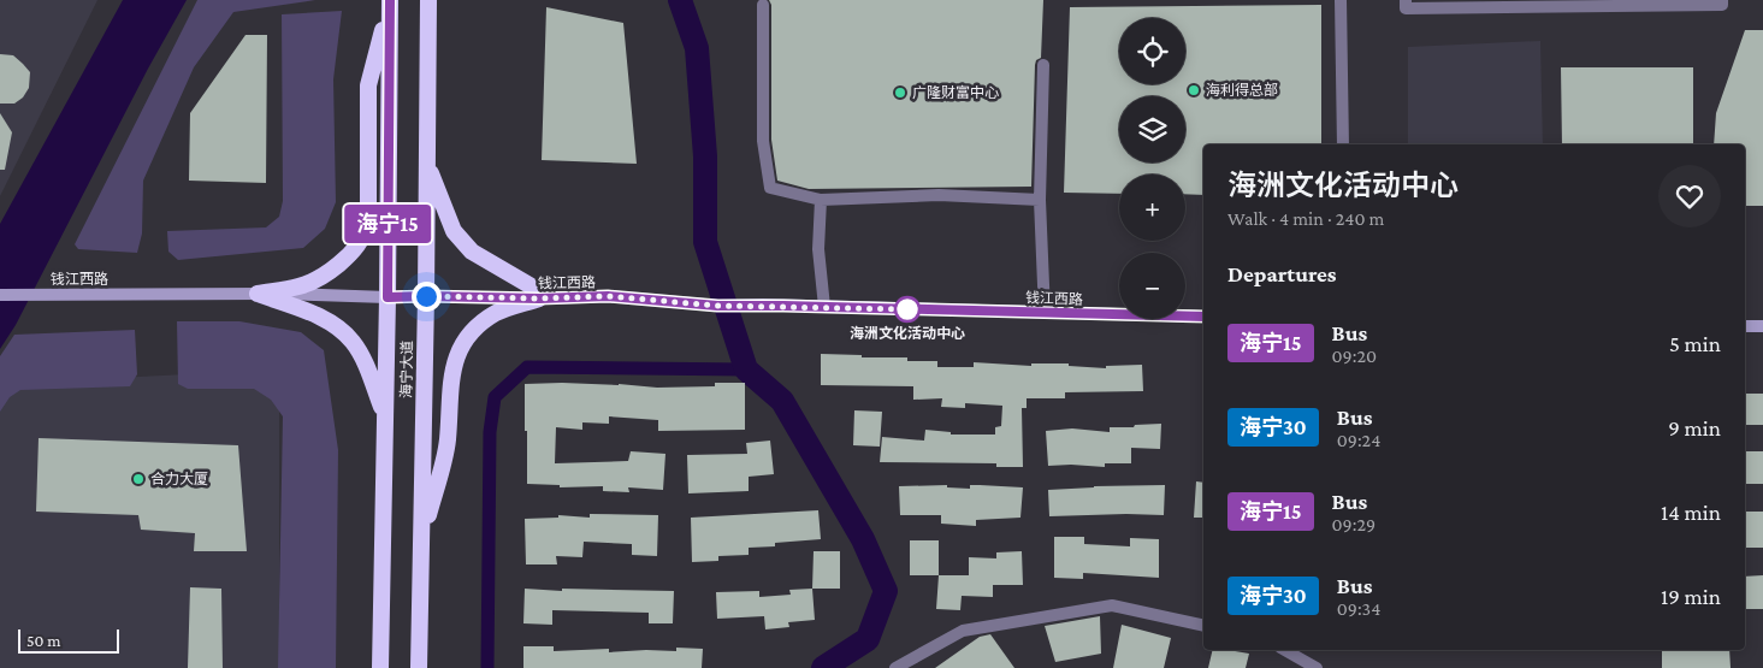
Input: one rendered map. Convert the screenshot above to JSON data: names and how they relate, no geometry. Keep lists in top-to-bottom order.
{
  "streets": {
    "highway": ["海宁大道"],
    "main road": ["钱江西路"]
  },
  "crossings": [
    ["钱江西路", "海宁大道"]
  ],
  "places": [
    "海利得总部",
    "广隆财富中心",
    "海洲文化活动中心",
    "合力大厦"
  ],
  "lines": ["bus line 海宁15"],
  "scale_bar": "50 m",
  "page": {
    "on_map": "海宁15",
    "map_buttons": ["+", "−"],
    "heading": [
      ["海洲文化活动中心", "Walk · 4 min · 240 m"],
      "Departures"
    ],
    "list": [
      {
        "mark": "海宁15",
        "name": "Bus",
        "note": "09:20",
        "value": "5 min"
      },
      {
        "mark": "海宁30",
        "name": "Bus",
        "note": "09:24",
        "value": "9 min"
      },
      {
        "mark": "海宁15",
        "name": "Bus",
        "note": "09:29",
        "value": "14 min"
      },
      {
        "mark": "海宁30",
        "name": "Bus",
        "note": "09:34",
        "value": "19 min"
      }
    ],
    "scale": "50 m"
  }
}
